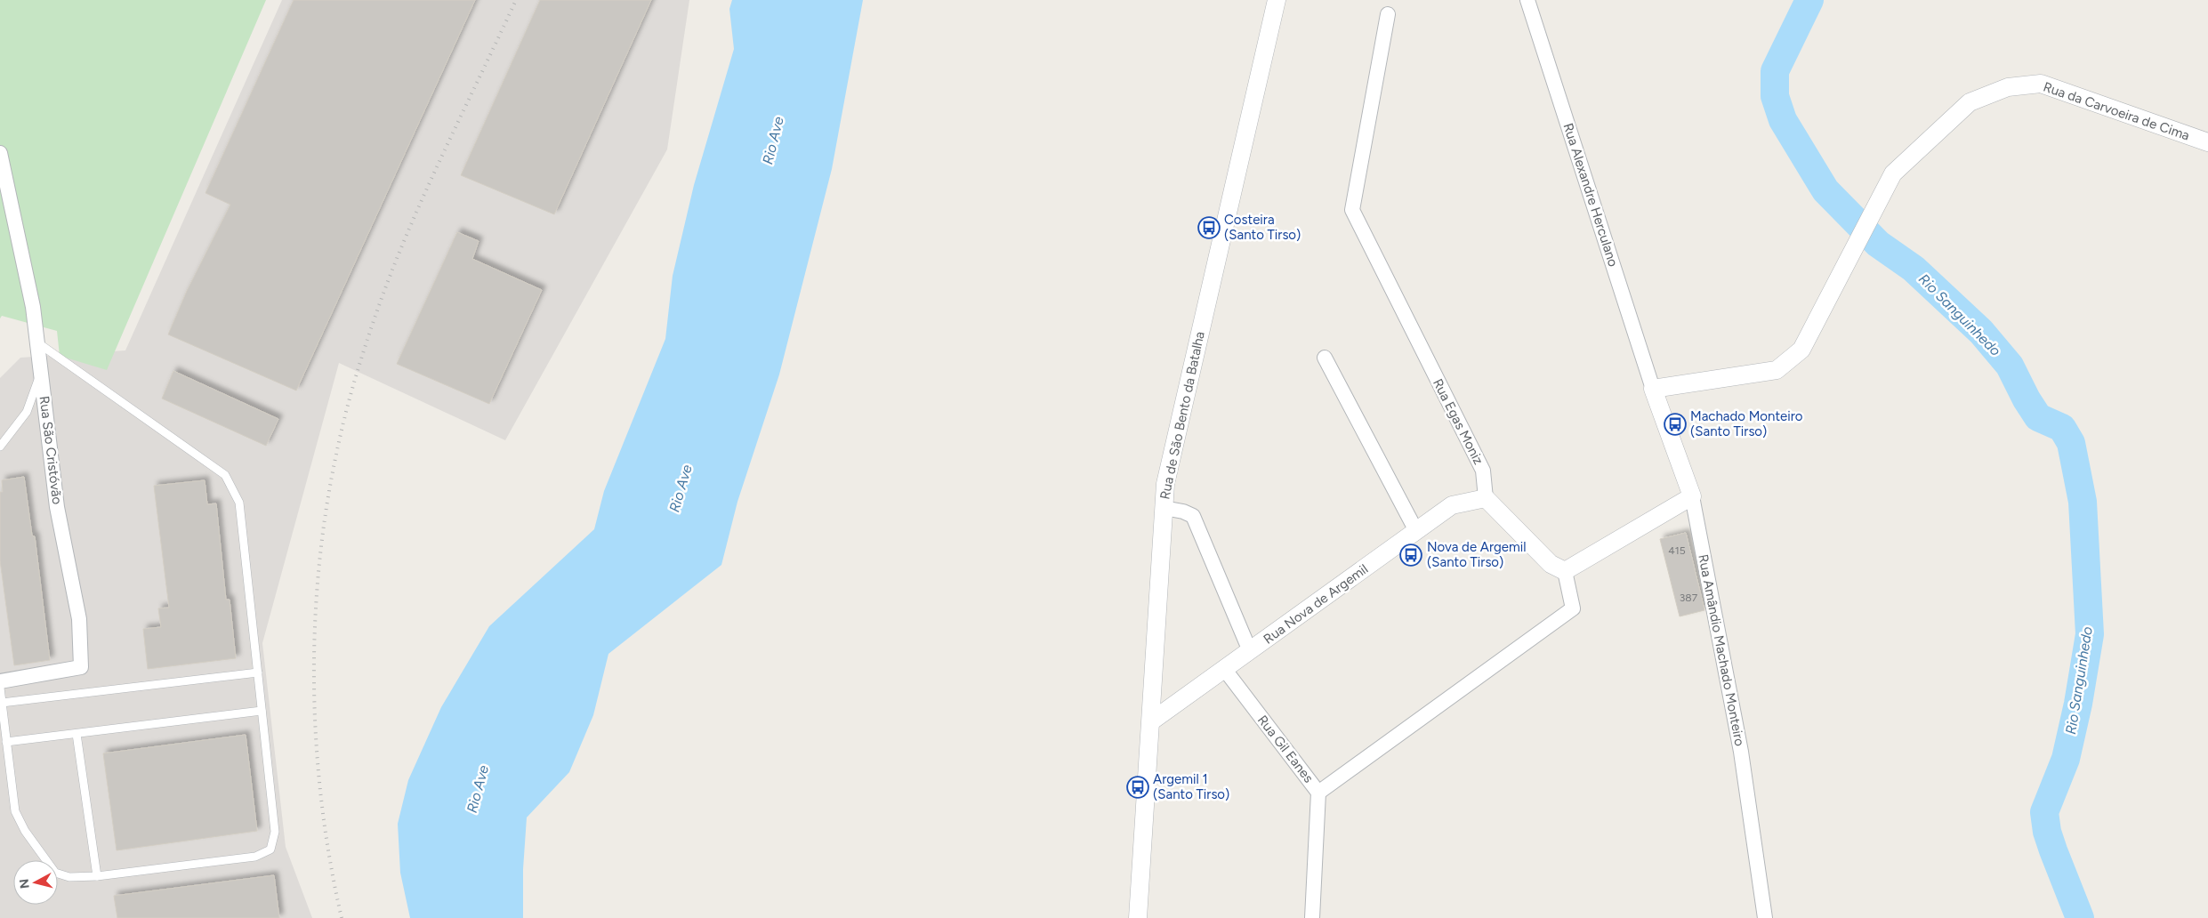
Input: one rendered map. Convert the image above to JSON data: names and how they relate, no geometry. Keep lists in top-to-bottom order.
{
  "streets": {
    "street": [
      "Rua da Carvoeira de Cima",
      "Rua Alexandre Herculano",
      "Rua de São Bento da Batalha",
      "Rua Egas Moniz",
      "Rua São Cristóvão",
      "Rua Nova de Argemil",
      "Rua Amândio Machado Monteiro",
      "Rua Gil Eanes"
    ]
  },
  "crossings": [
    ["Rua da Carvoeira de Cima", "Rua Alexandre Herculano"],
    ["Rua da Carvoeira de Cima", "Rua Amândio Machado Monteiro"],
    ["Rua Alexandre Herculano", "Rua Amândio Machado Monteiro"],
    ["Rua de São Bento da Batalha", "Rua Nova de Argemil"],
    ["Rua Egas Moniz", "Rua Nova de Argemil"],
    ["Rua Nova de Argemil", "Rua Gil Eanes"]
  ],
  "water": ["Rio Ave", "Rio Sanguinhedo"],
  "places": {
    "bus stop": [
      "Costeira (Santo Tirso)",
      "Machado Monteiro (Santo Tirso)",
      "Nova de Argemil (Santo Tirso)",
      "Argemil 1 (Santo Tirso)"
    ]
  },
  "house_numbers": ["415", "387"],
  "north": "left"
}
